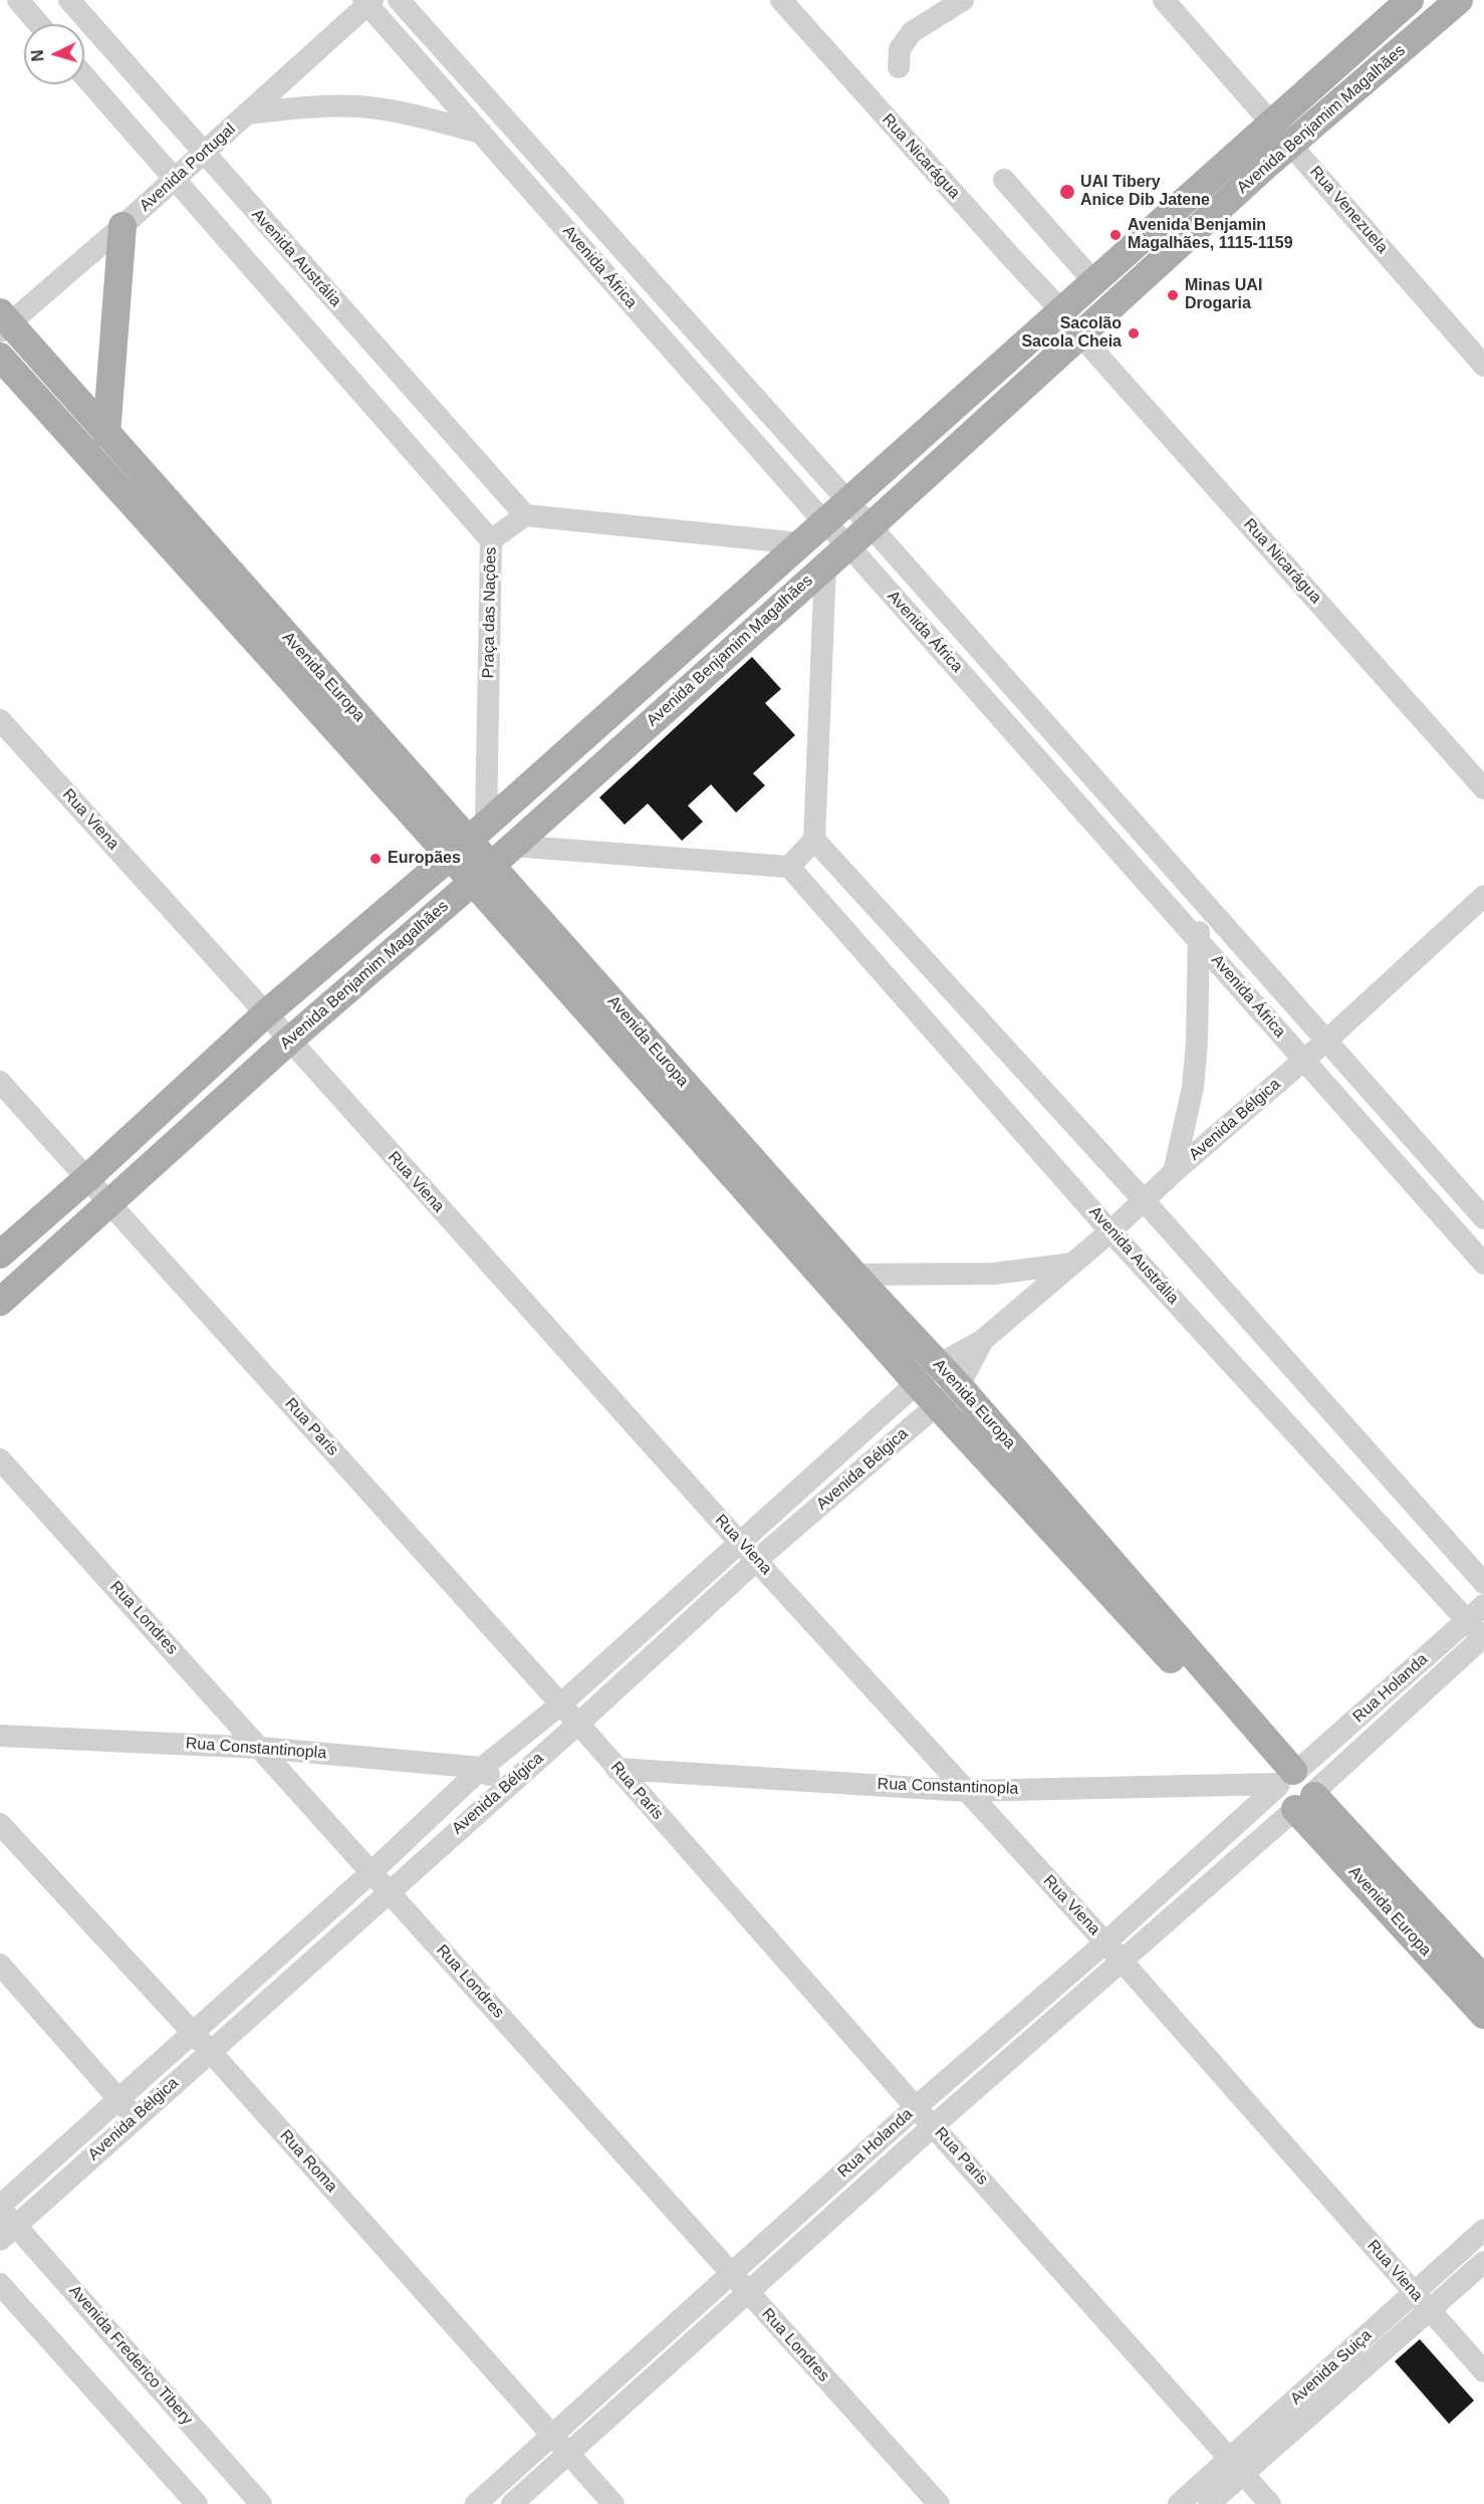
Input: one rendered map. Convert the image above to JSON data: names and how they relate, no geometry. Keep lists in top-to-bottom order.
{
  "streets": {
    "main road": ["Avenida Benjamim Magalhães", "Avenida Europa"],
    "street": [
      "Rua Nicarágua",
      "Avenida Portugal",
      "Rua Venezuela",
      "Avenida Austrália",
      "Avenida África",
      "Praça das Nações",
      "Rua Viena",
      "Avenida Bélgica",
      "Rua Paris",
      "Rua Londres",
      "Rua Holanda",
      "Rua Constantinopla",
      "Rua Roma",
      "Avenida Frederico Tibery",
      "Avenida Suiça"
    ]
  },
  "crossings": [
    ["Avenida Benjamim Magalhães", "Rua Nicarágua"],
    ["Avenida Benjamim Magalhães", "Rua Venezuela"],
    ["Avenida Benjamim Magalhães", "Avenida África"],
    ["Avenida Benjamim Magalhães", "Praça das Nações"],
    ["Avenida Benjamim Magalhães", "Avenida Europa"],
    ["Avenida Benjamim Magalhães", "Rua Viena"],
    ["Avenida Benjamim Magalhães", "Rua Paris"],
    ["Avenida Portugal", "Avenida Austrália"],
    ["Avenida Portugal", "Avenida África"],
    ["Avenida Portugal", "Avenida Europa"],
    ["Avenida Austrália", "Praça das Nações"],
    ["Avenida Austrália", "Avenida Bélgica"],
    ["Avenida Austrália", "Rua Holanda"],
    ["Avenida África", "Avenida Bélgica"],
    ["Praça das Nações", "Avenida Europa"],
    ["Avenida Europa", "Avenida Bélgica"],
    ["Avenida Europa", "Rua Holanda"],
    ["Avenida Europa", "Rua Constantinopla"],
    ["Rua Viena", "Avenida Bélgica"],
    ["Rua Viena", "Rua Holanda"],
    ["Rua Viena", "Rua Constantinopla"],
    ["Rua Viena", "Avenida Suiça"],
    ["Avenida Bélgica", "Rua Paris"],
    ["Avenida Bélgica", "Rua Londres"],
    ["Avenida Bélgica", "Rua Constantinopla"],
    ["Avenida Bélgica", "Rua Roma"],
    ["Avenida Bélgica", "Avenida Frederico Tibery"],
    ["Rua Paris", "Rua Holanda"],
    ["Rua Paris", "Rua Constantinopla"],
    ["Rua Paris", "Avenida Suiça"],
    ["Rua Londres", "Rua Holanda"],
    ["Rua Londres", "Rua Constantinopla"],
    ["Rua Holanda", "Rua Constantinopla"],
    ["Rua Holanda", "Rua Roma"]
  ],
  "places": [
    "UAI Tibery Anice Dib Jatene",
    "Avenida Benjamin Magalhães, 1115-1159",
    "Minas UAI Drogaria",
    "Sacolão Sacola Cheia",
    "Europães"
  ],
  "north": "left"
}
